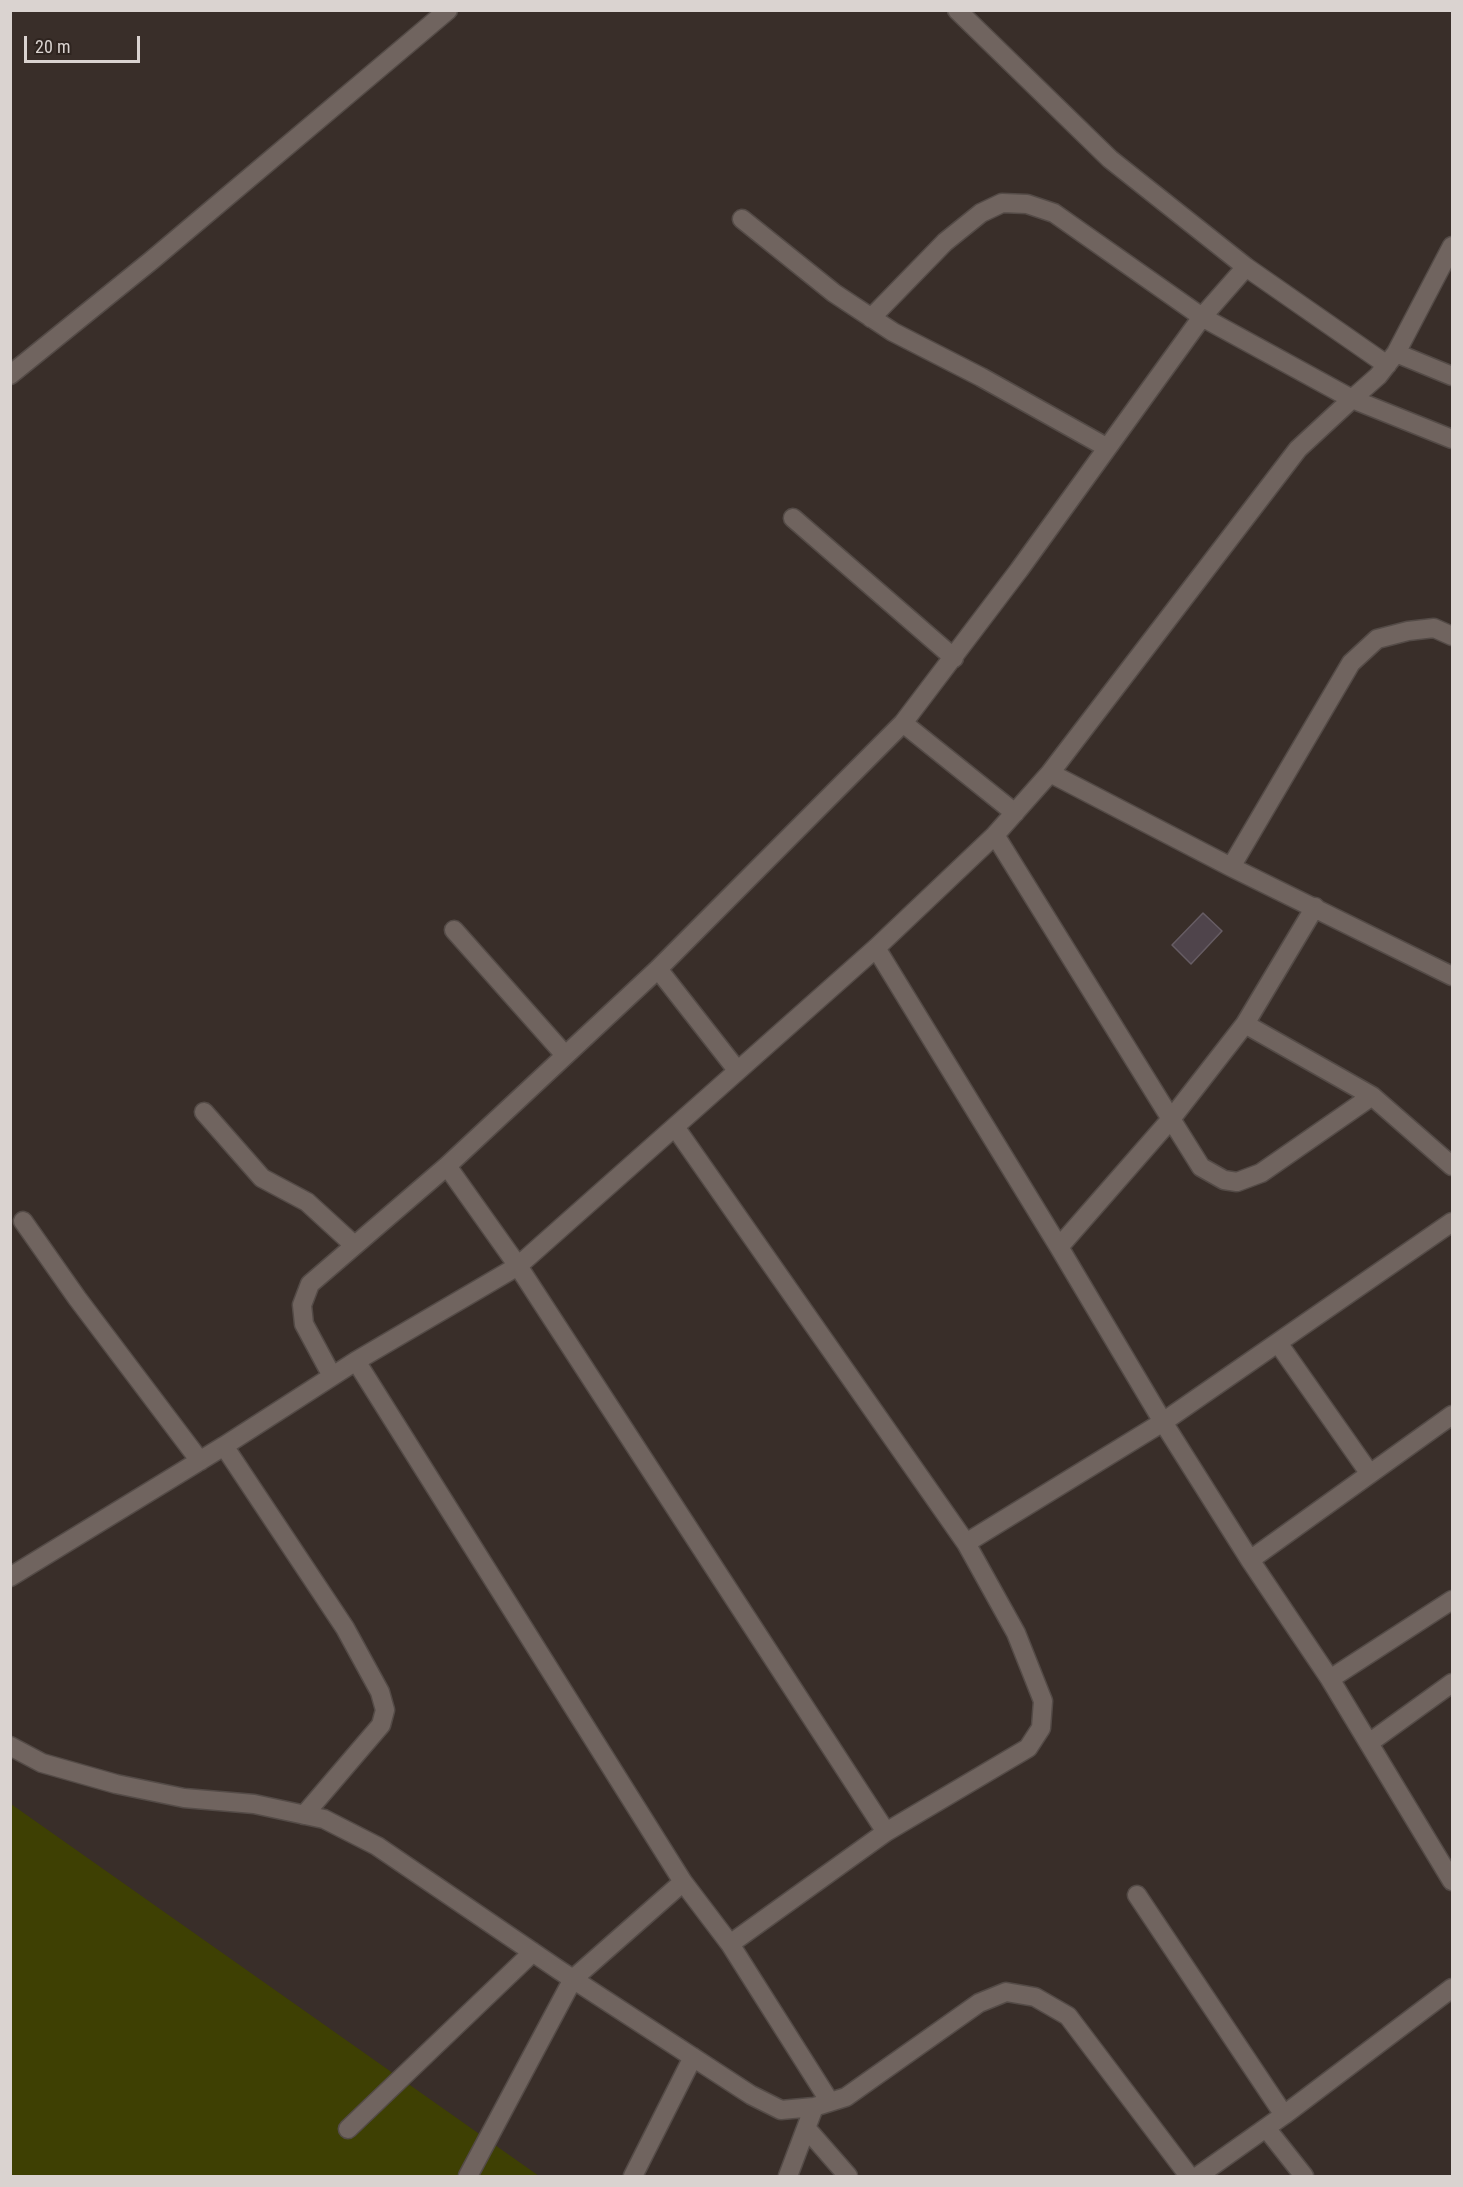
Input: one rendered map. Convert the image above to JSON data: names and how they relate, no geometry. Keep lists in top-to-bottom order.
{
  "scale_bar": "20 m"
}
